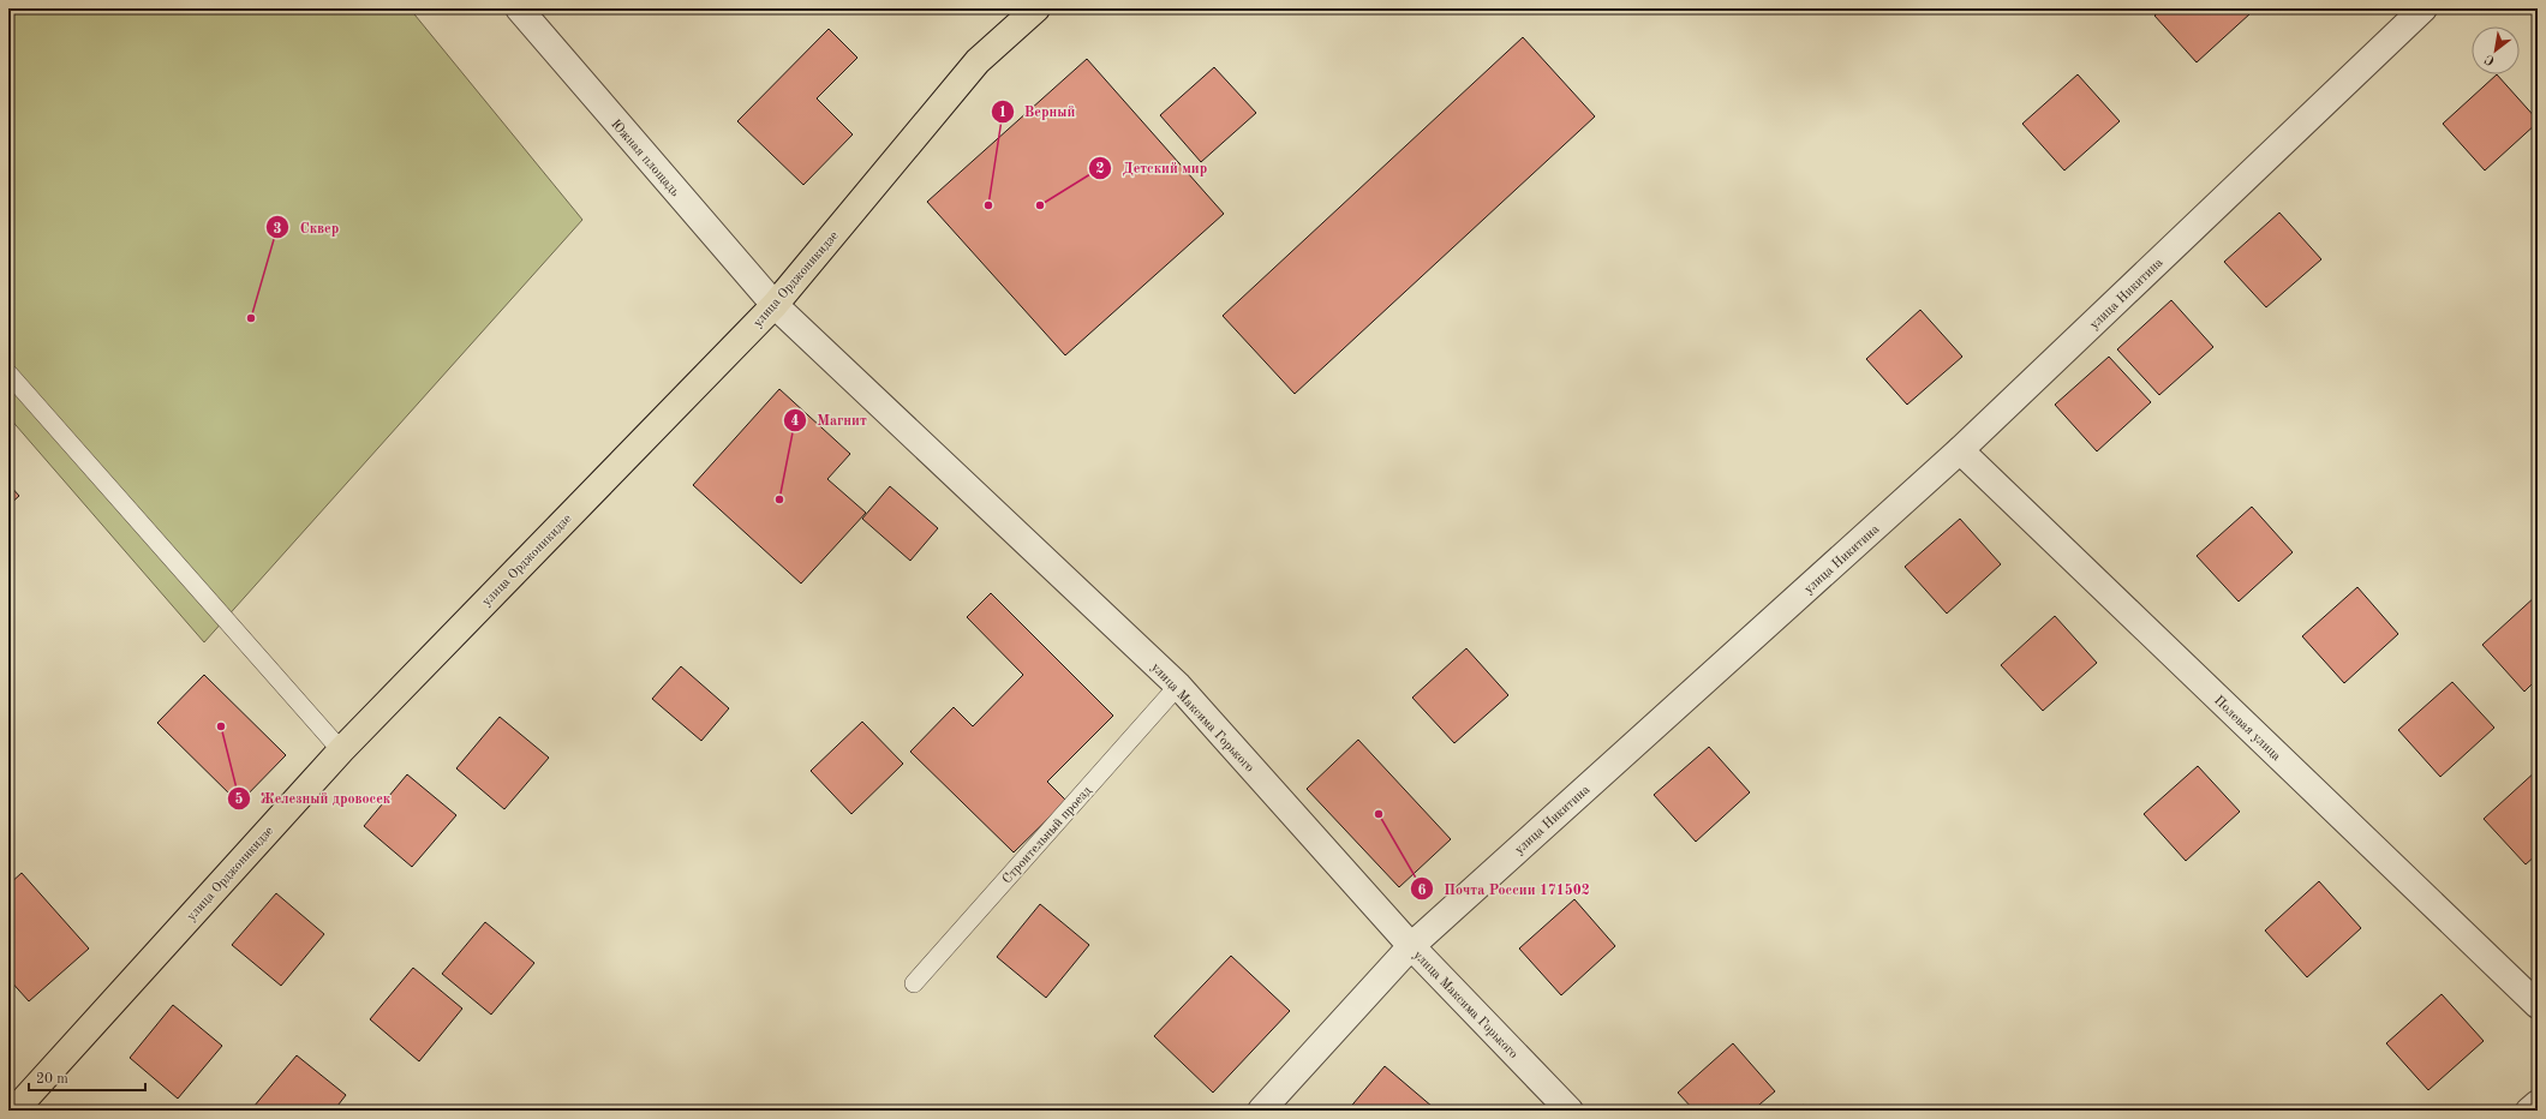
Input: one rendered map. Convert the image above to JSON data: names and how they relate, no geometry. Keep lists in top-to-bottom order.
{
  "streets": {
    "main road": ["улица Орджоникидзе"],
    "street": [
      "Южная площадь",
      "улица Никитина",
      "улица Максима Горького",
      "Полевая улица"
    ],
    "lane": ["Строительный проезд"]
  },
  "crossings": [
    ["Южная площадь", "улица Орджоникидзе"],
    ["Южная площадь", "улица Максима Горького"],
    ["улица Орджоникидзе", "улица Максима Горького"],
    ["улица Никитина", "улица Максима Горького"],
    ["улица Никитина", "Полевая улица"],
    ["улица Максима Горького", "Строительный проезд"]
  ],
  "places": [
    "Верный",
    "Детский мир",
    "Сквер",
    "Магнит",
    "Железный дровосек",
    "Почта России 171502"
  ],
  "scale_bar": "20 m",
  "north": "bottom left"
}
